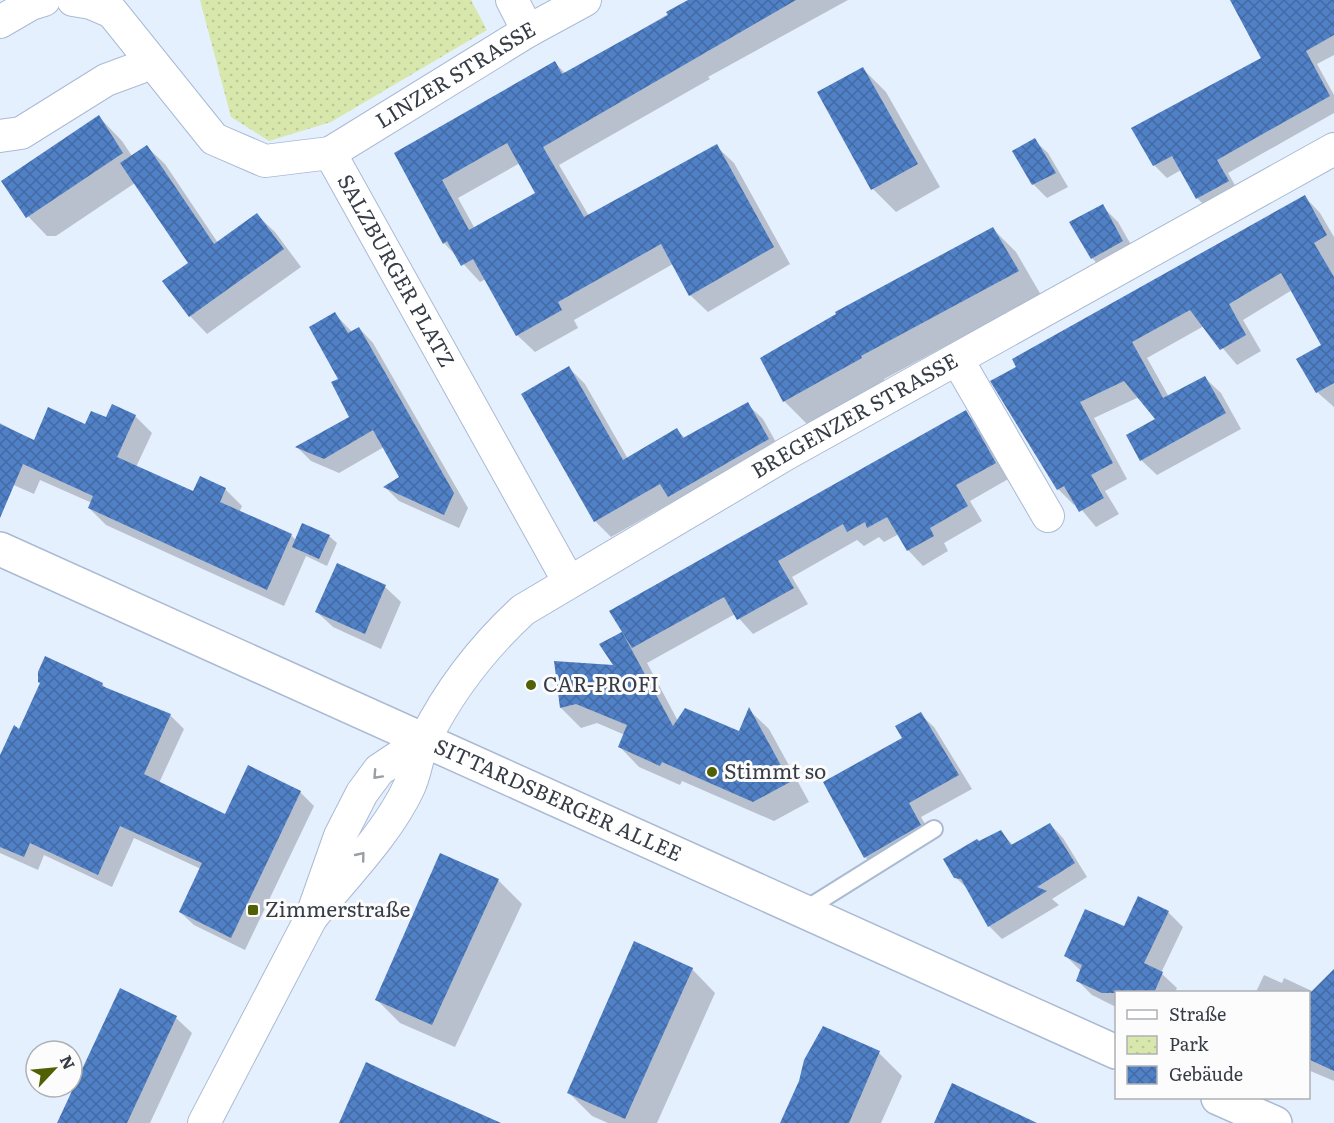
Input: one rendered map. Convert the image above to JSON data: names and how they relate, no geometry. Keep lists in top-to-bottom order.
{
  "streets": {
    "main road": ["SITTARDSBERGER ALLEE"],
    "street": ["LINZER STRASSE", "SALZBURGER PLATZ", "BREGENZER STRASSE"]
  },
  "crossings": [
    ["LINZER STRASSE", "SALZBURGER PLATZ"],
    ["SALZBURGER PLATZ", "BREGENZER STRASSE"],
    ["BREGENZER STRASSE", "SITTARDSBERGER ALLEE"]
  ],
  "places": {
    "other": ["CAR-PROFI", "Stimmt so"],
    "transit": ["Zimmerstraße"]
  },
  "legend": ["Straße", "Park", "Gebäude"],
  "north": "top right"
}
